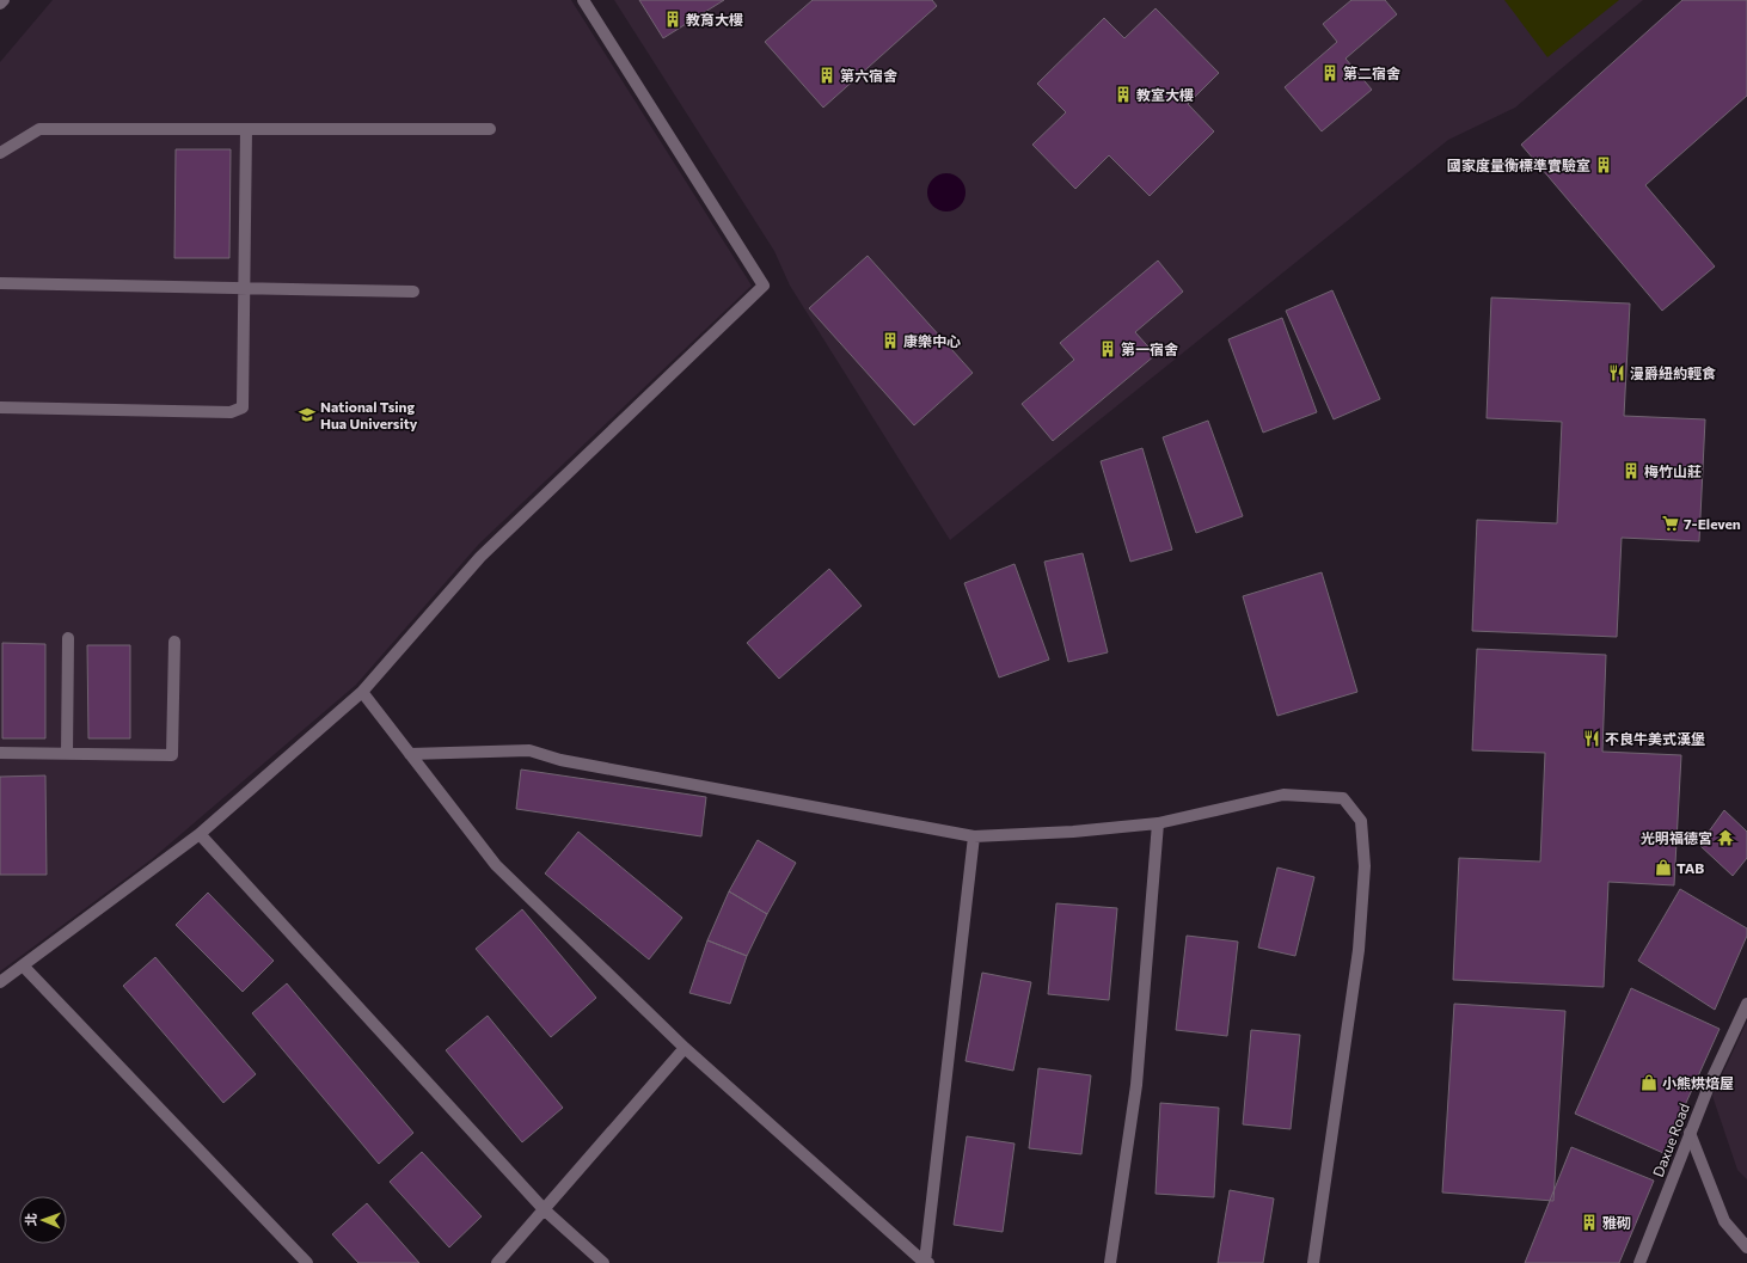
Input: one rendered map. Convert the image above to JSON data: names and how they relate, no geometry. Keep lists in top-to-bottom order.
{
  "streets": {
    "street": ["Daxue Road"]
  },
  "places": {
    "building": [
      "教育大樓",
      "第二宿舍",
      "第六宿舍",
      "教室大樓",
      "國家度量衡標準實驗室",
      "康樂中心",
      "第一宿舍",
      "梅竹山莊",
      "雅砌"
    ],
    "restaurant": ["漫爵紐約輕食", "不良牛美式漢堡"],
    "school or university": ["National Tsing Hua University"],
    "supermarket": ["7-Eleven"],
    "temple": ["光明福德宮"],
    "shop": ["TAB", "小熊烘焙屋"]
  },
  "north": "left"
}
